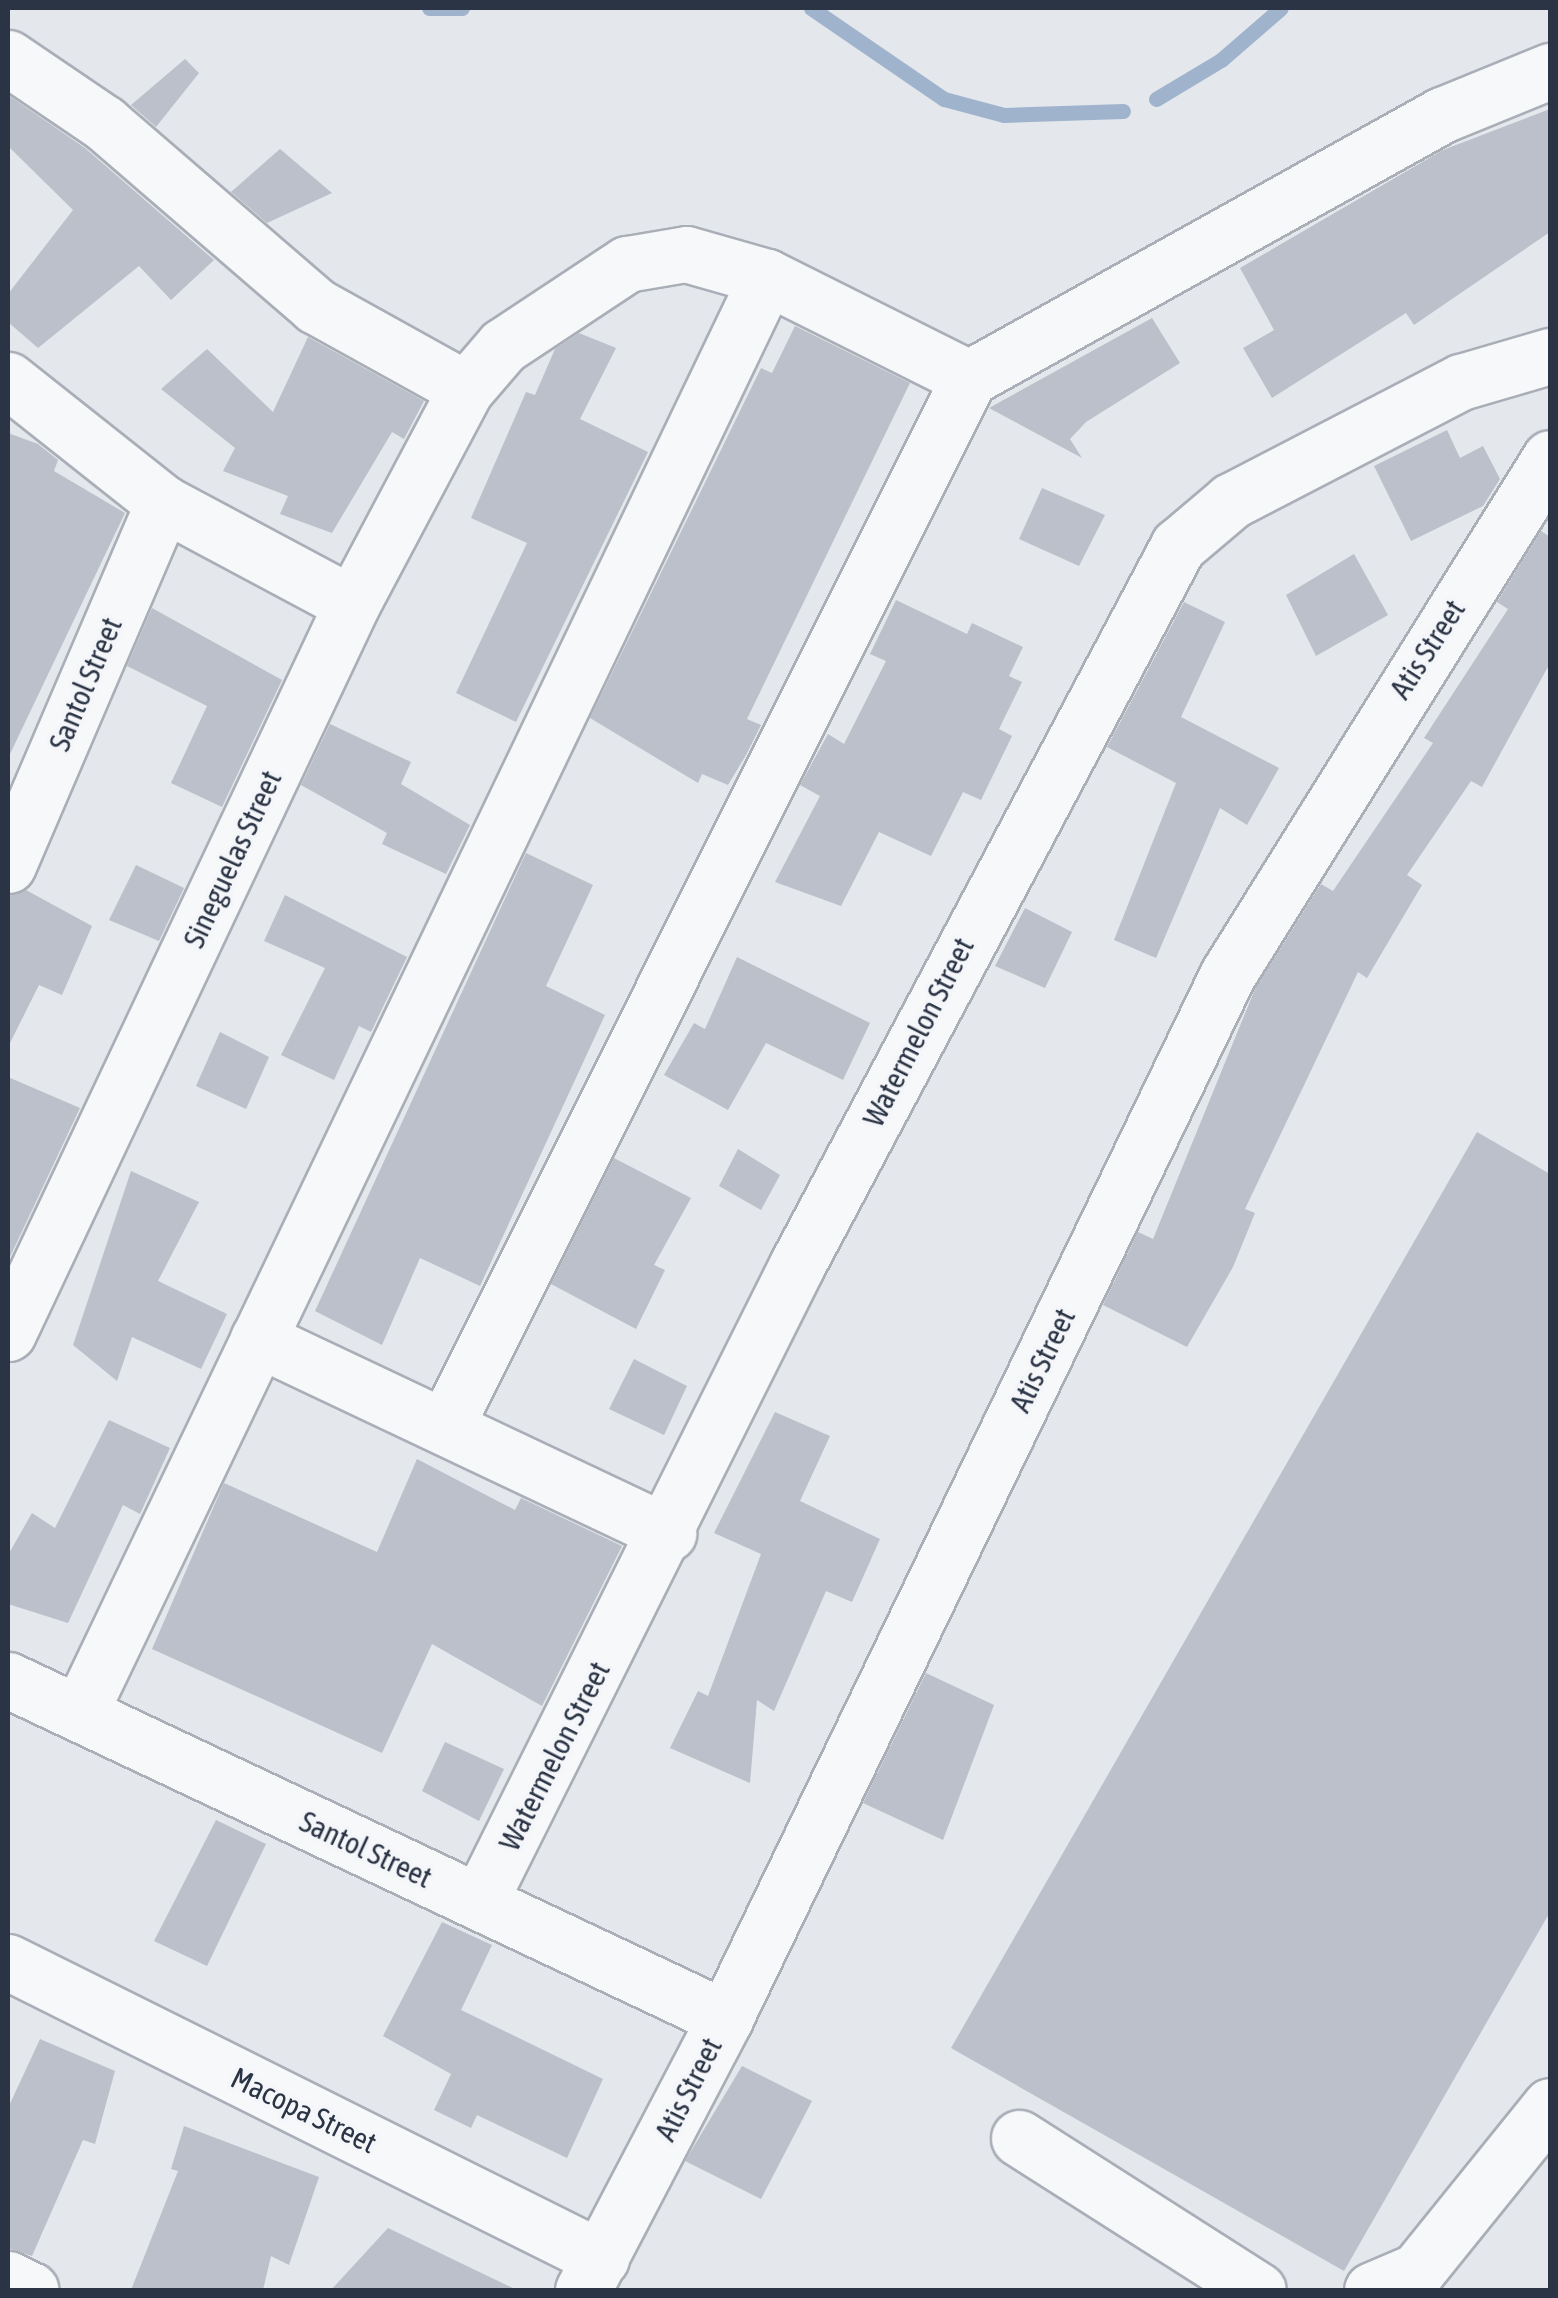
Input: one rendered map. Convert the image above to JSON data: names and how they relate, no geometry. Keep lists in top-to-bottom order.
{
  "streets": {
    "street": [
      "Atis Street",
      "Santol Street",
      "Sineguelas Street",
      "Watermelon Street",
      "Macopa Street"
    ]
  },
  "crossings": [
    ["Atis Street", "Santol Street"],
    ["Atis Street", "Macopa Street"],
    ["Santol Street", "Watermelon Street"]
  ]
}
